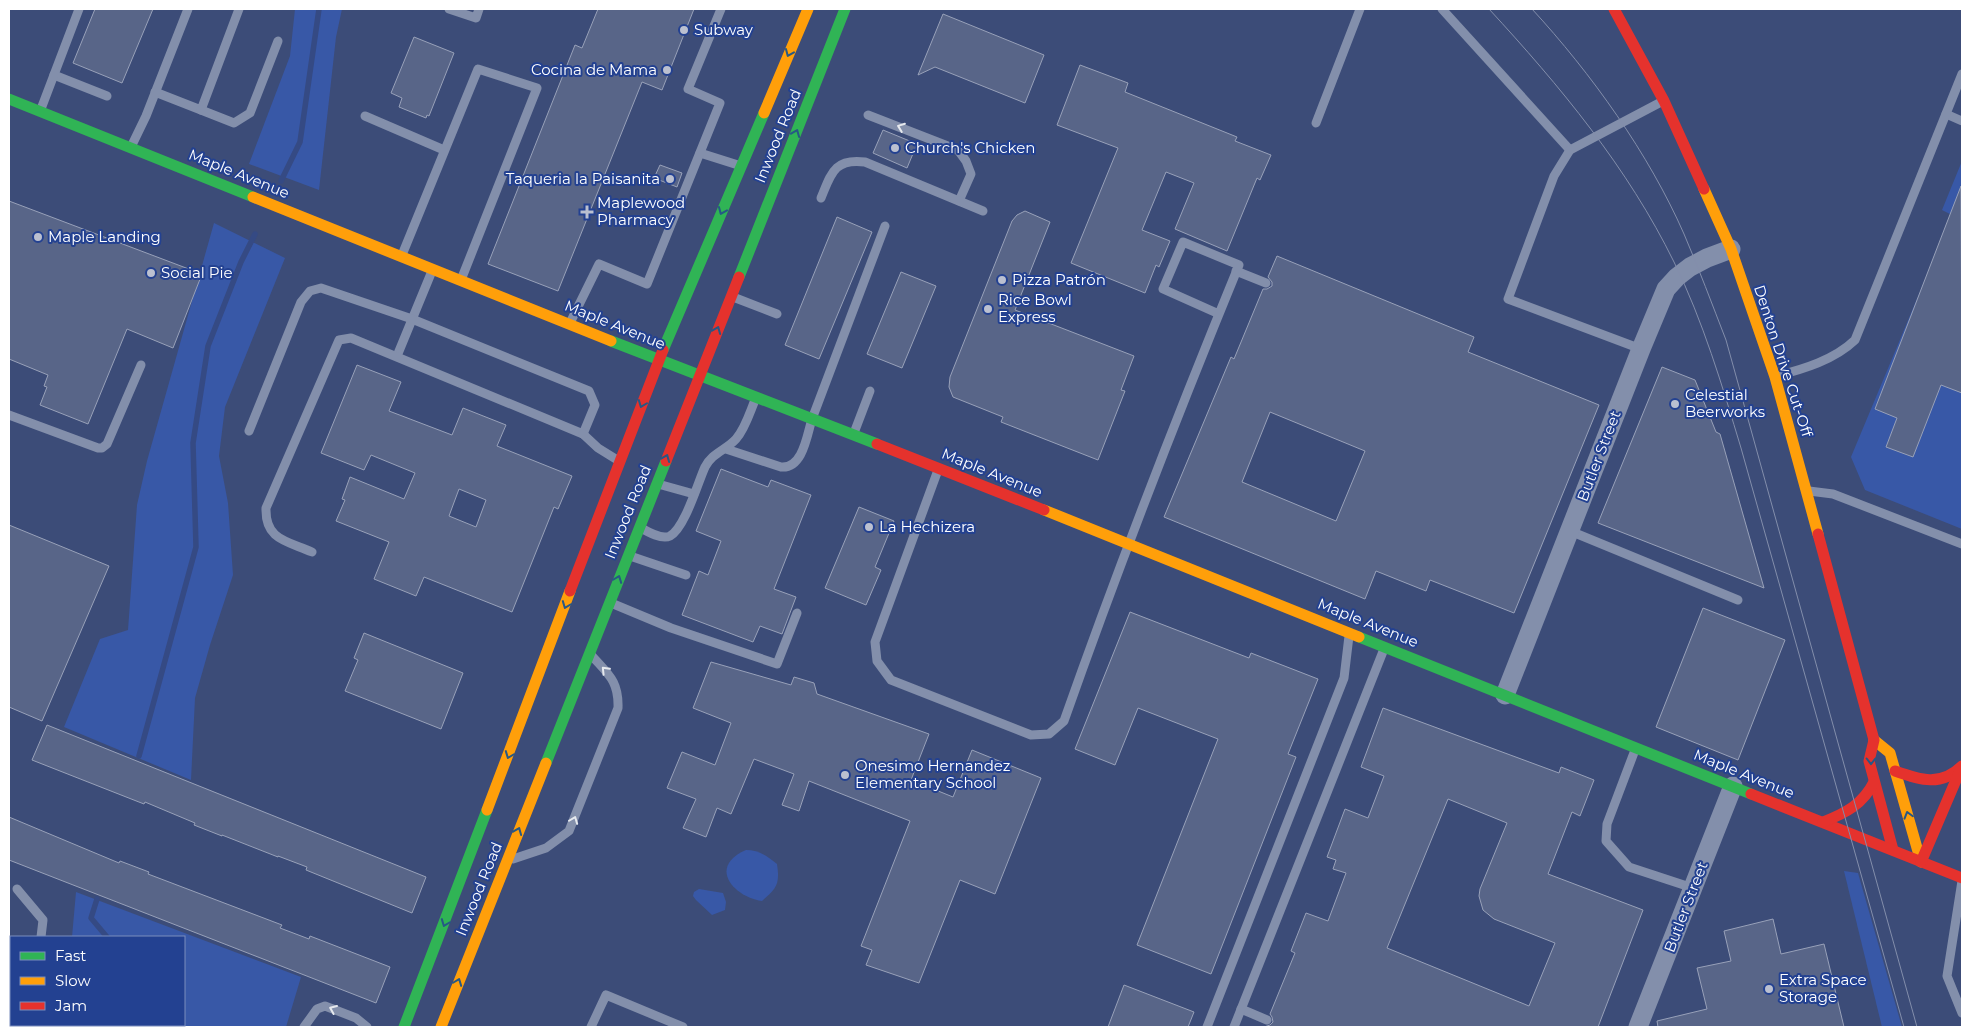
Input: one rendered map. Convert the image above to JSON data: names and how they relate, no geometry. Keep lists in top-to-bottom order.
{
  "streets": {
    "main road": ["Inwood Road", "Maple Avenue", "Denton Drive Cut-Off"],
    "street": ["Butler Street"]
  },
  "crossings": [
    ["Inwood Road", "Maple Avenue"],
    ["Maple Avenue", "Denton Drive Cut-Off"],
    ["Maple Avenue", "Butler Street"],
    ["Denton Drive Cut-Off", "Butler Street"]
  ],
  "places": {
    "other": [
      "Subway",
      "Cocina de Mama",
      "Church's Chicken",
      "Taqueria la Paisanita",
      "Maple Landing",
      "Social Pie",
      "Pizza Patrón",
      "Rice Bowl Express",
      "Celestial Beerworks",
      "La Hechizera",
      "Onesimo Hernandez Elementary School",
      "Extra Space Storage"
    ],
    "health": ["Maplewood Pharmacy"]
  },
  "legend": ["Fast", "Slow", "Jam"]
}
